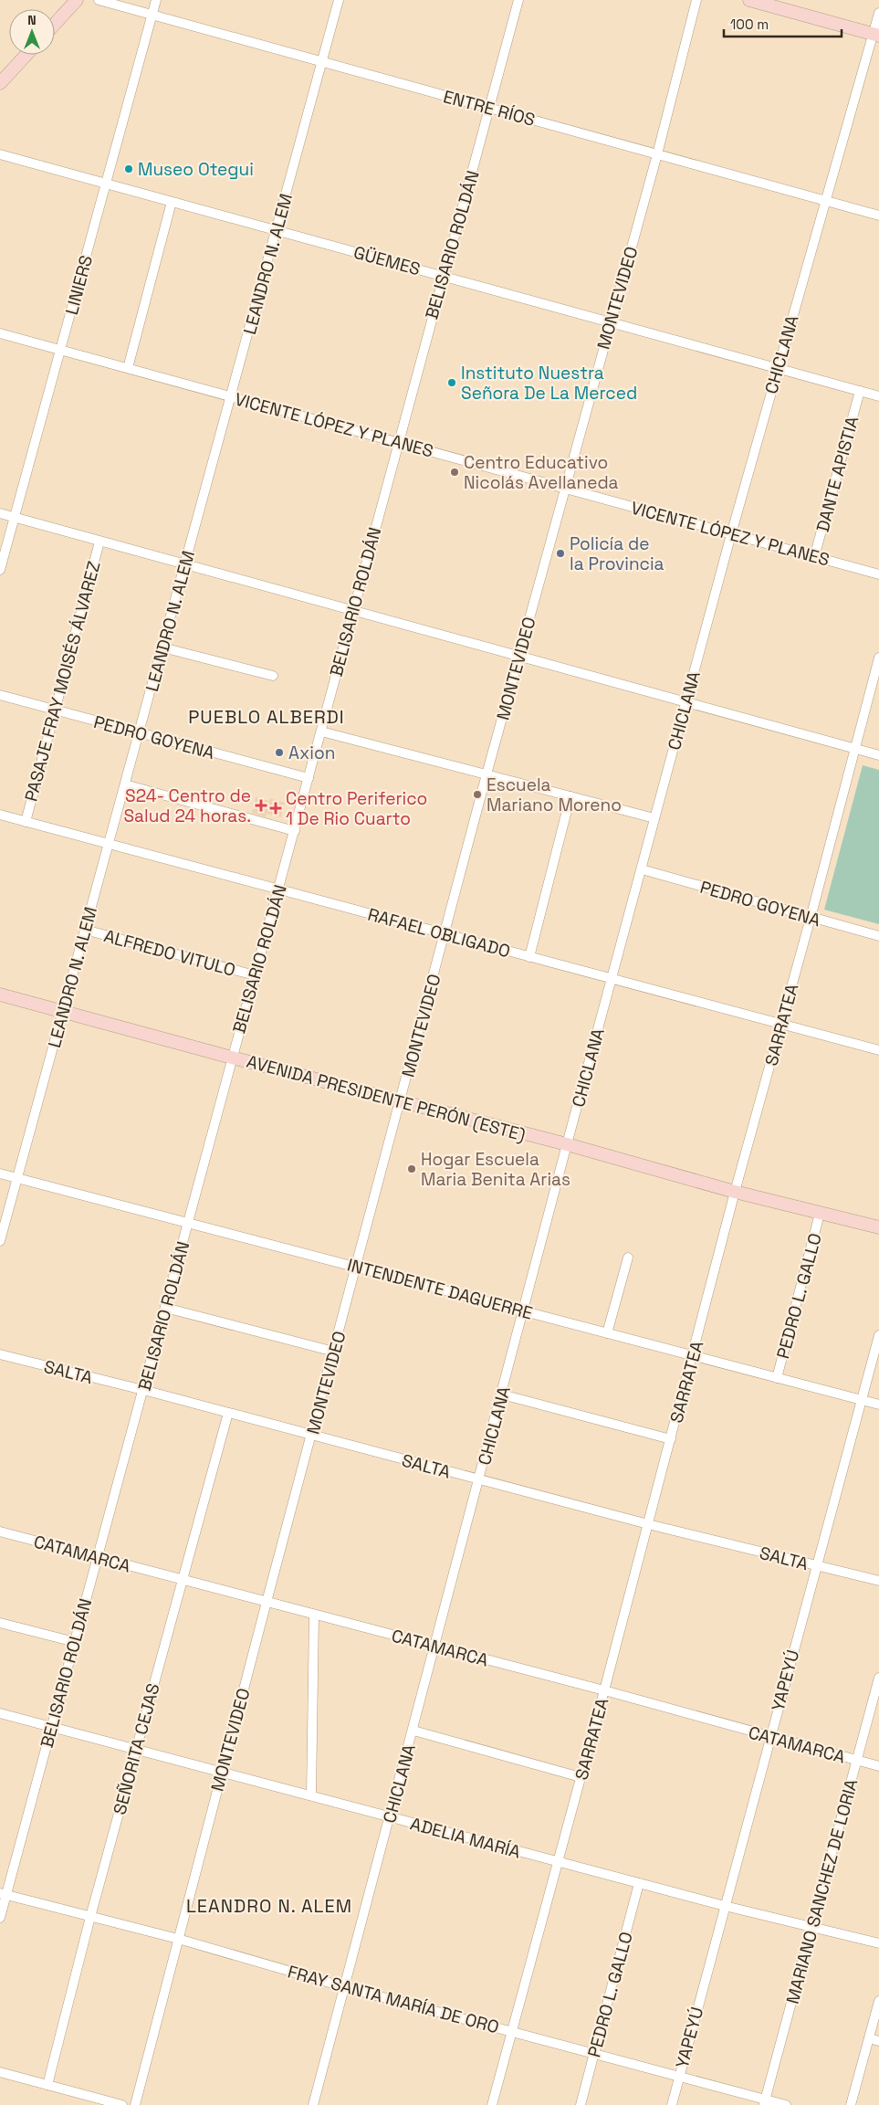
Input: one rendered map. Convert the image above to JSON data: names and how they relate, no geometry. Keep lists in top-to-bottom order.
{
  "streets": {
    "main road": ["AVENIDA PRESIDENTE PERÓN (ESTE)"],
    "street": [
      "ENTRE RÍOS",
      "BELISARIO ROLDÁN",
      "GÜEMES",
      "LEANDRO N. ALEM",
      "LINIERS",
      "MONTEVIDEO",
      "CHICLANA",
      "VICENTE LÓPEZ Y PLANES",
      "DANTE APISTIA",
      "PASAJE FRAY MOISÉS ÁLVAREZ",
      "PEDRO GOYENA",
      "RAFAEL OBLIGADO",
      "ALFREDO VITULO",
      "SARRATEA",
      "INTENDENTE DAGUERRE",
      "PEDRO L. GALLO",
      "SALTA",
      "CATAMARCA",
      "YAPEYÚ",
      "SEÑORITA CEJAS",
      "ADELIA MARÍA",
      "MARIANO SANCHEZ DE LORIA",
      "FRAY SANTA MARÍA DE ORO"
    ]
  },
  "crossings": [
    ["ENTRE RÍOS", "BELISARIO ROLDÁN"],
    ["ENTRE RÍOS", "LEANDRO N. ALEM"],
    ["ENTRE RÍOS", "LINIERS"],
    ["ENTRE RÍOS", "MONTEVIDEO"],
    ["ENTRE RÍOS", "CHICLANA"],
    ["BELISARIO ROLDÁN", "GÜEMES"],
    ["BELISARIO ROLDÁN", "VICENTE LÓPEZ Y PLANES"],
    ["BELISARIO ROLDÁN", "PEDRO GOYENA"],
    ["BELISARIO ROLDÁN", "RAFAEL OBLIGADO"],
    ["BELISARIO ROLDÁN", "ALFREDO VITULO"],
    ["BELISARIO ROLDÁN", "AVENIDA PRESIDENTE PERÓN (ESTE)"],
    ["BELISARIO ROLDÁN", "INTENDENTE DAGUERRE"],
    ["BELISARIO ROLDÁN", "SALTA"],
    ["BELISARIO ROLDÁN", "CATAMARCA"],
    ["BELISARIO ROLDÁN", "ADELIA MARÍA"],
    ["BELISARIO ROLDÁN", "FRAY SANTA MARÍA DE ORO"],
    ["GÜEMES", "LEANDRO N. ALEM"],
    ["GÜEMES", "LINIERS"],
    ["GÜEMES", "MONTEVIDEO"],
    ["GÜEMES", "CHICLANA"],
    ["GÜEMES", "DANTE APISTIA"],
    ["LEANDRO N. ALEM", "VICENTE LÓPEZ Y PLANES"],
    ["LEANDRO N. ALEM", "PEDRO GOYENA"],
    ["LEANDRO N. ALEM", "RAFAEL OBLIGADO"],
    ["LEANDRO N. ALEM", "ALFREDO VITULO"],
    ["LEANDRO N. ALEM", "AVENIDA PRESIDENTE PERÓN (ESTE)"],
    ["LEANDRO N. ALEM", "INTENDENTE DAGUERRE"],
    ["LINIERS", "VICENTE LÓPEZ Y PLANES"],
    ["MONTEVIDEO", "VICENTE LÓPEZ Y PLANES"],
    ["MONTEVIDEO", "RAFAEL OBLIGADO"],
    ["MONTEVIDEO", "AVENIDA PRESIDENTE PERÓN (ESTE)"],
    ["MONTEVIDEO", "INTENDENTE DAGUERRE"],
    ["MONTEVIDEO", "SALTA"],
    ["MONTEVIDEO", "CATAMARCA"],
    ["MONTEVIDEO", "ADELIA MARÍA"],
    ["MONTEVIDEO", "FRAY SANTA MARÍA DE ORO"],
    ["CHICLANA", "VICENTE LÓPEZ Y PLANES"],
    ["CHICLANA", "PEDRO GOYENA"],
    ["CHICLANA", "RAFAEL OBLIGADO"],
    ["CHICLANA", "AVENIDA PRESIDENTE PERÓN (ESTE)"],
    ["CHICLANA", "INTENDENTE DAGUERRE"],
    ["CHICLANA", "SALTA"],
    ["CHICLANA", "CATAMARCA"],
    ["CHICLANA", "ADELIA MARÍA"],
    ["CHICLANA", "FRAY SANTA MARÍA DE ORO"],
    ["VICENTE LÓPEZ Y PLANES", "DANTE APISTIA"],
    ["PASAJE FRAY MOISÉS ÁLVAREZ", "PEDRO GOYENA"],
    ["PASAJE FRAY MOISÉS ÁLVAREZ", "RAFAEL OBLIGADO"],
    ["PEDRO GOYENA", "SARRATEA"],
    ["RAFAEL OBLIGADO", "SARRATEA"],
    ["SARRATEA", "AVENIDA PRESIDENTE PERÓN (ESTE)"],
    ["SARRATEA", "INTENDENTE DAGUERRE"],
    ["SARRATEA", "SALTA"],
    ["SARRATEA", "CATAMARCA"],
    ["SARRATEA", "ADELIA MARÍA"],
    ["SARRATEA", "FRAY SANTA MARÍA DE ORO"],
    ["AVENIDA PRESIDENTE PERÓN (ESTE)", "PEDRO L. GALLO"],
    ["INTENDENTE DAGUERRE", "PEDRO L. GALLO"],
    ["INTENDENTE DAGUERRE", "YAPEYÚ"],
    ["PEDRO L. GALLO", "ADELIA MARÍA"],
    ["PEDRO L. GALLO", "FRAY SANTA MARÍA DE ORO"],
    ["SALTA", "YAPEYÚ"],
    ["SALTA", "SEÑORITA CEJAS"],
    ["CATAMARCA", "YAPEYÚ"],
    ["CATAMARCA", "SEÑORITA CEJAS"],
    ["CATAMARCA", "MARIANO SANCHEZ DE LORIA"],
    ["YAPEYÚ", "ADELIA MARÍA"],
    ["YAPEYÚ", "FRAY SANTA MARÍA DE ORO"],
    ["SEÑORITA CEJAS", "ADELIA MARÍA"],
    ["SEÑORITA CEJAS", "FRAY SANTA MARÍA DE ORO"],
    ["ADELIA MARÍA", "MARIANO SANCHEZ DE LORIA"],
    ["MARIANO SANCHEZ DE LORIA", "FRAY SANTA MARÍA DE ORO"]
  ],
  "districts": ["PUEBLO ALBERDI", "LEANDRO N. ALEM"],
  "places": {
    "other": [
      "Museo Otegui",
      "Instituto Nuestra Señora De La Merced",
      "Centro Educativo Nicolás Avellaneda",
      "Policía de la Provincia",
      "Axion",
      "Escuela Mariano Moreno",
      "Hogar Escuela Maria Benita Arias"
    ],
    "health": ["S24- Centro de Salud 24 horas.", "Centro Periferico 1 De Rio Cuarto"]
  },
  "scale_bar": "100 m",
  "north": "top"
}
